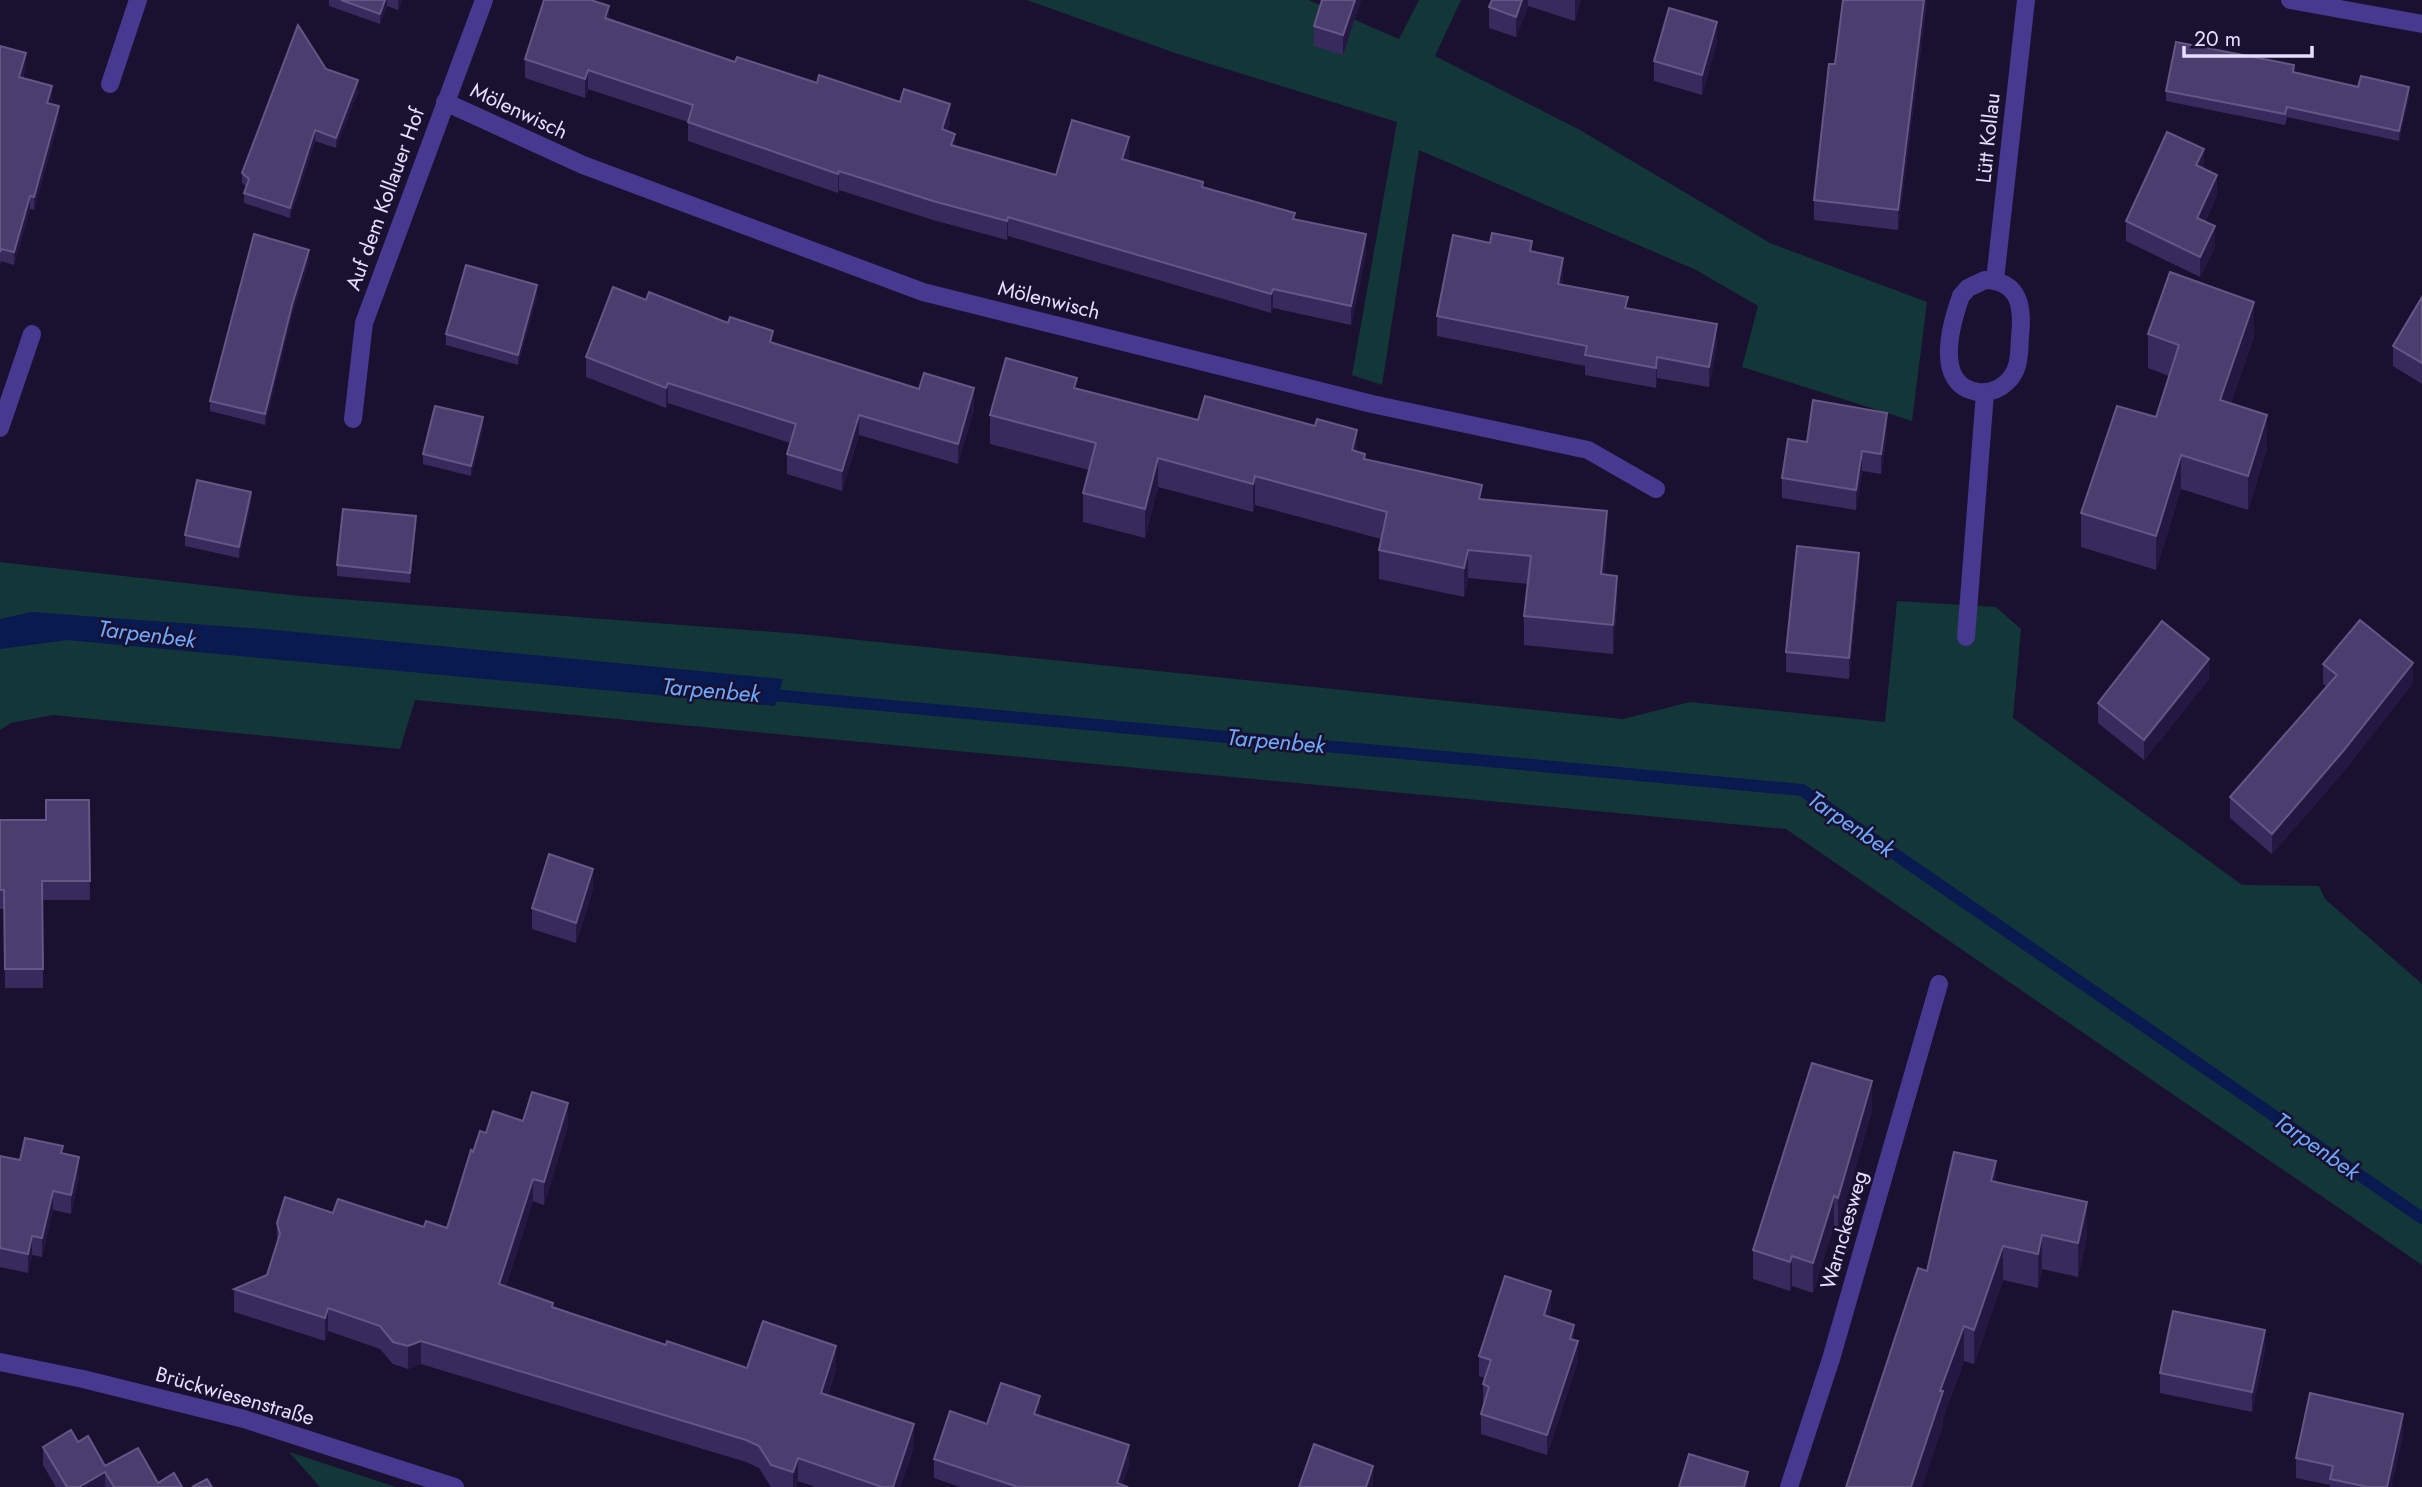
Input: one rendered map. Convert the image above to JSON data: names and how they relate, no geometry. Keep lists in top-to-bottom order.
{
  "streets": {
    "street": [
      "Mölenwisch",
      "Lütt Kollau",
      "Auf dem Kollauer Hof",
      "Warnckesweg",
      "Brückwiesenstraße"
    ]
  },
  "crossings": [
    ["Mölenwisch", "Auf dem Kollauer Hof"]
  ],
  "water": ["Tarpenbek"],
  "scale_bar": "20 m"
}
